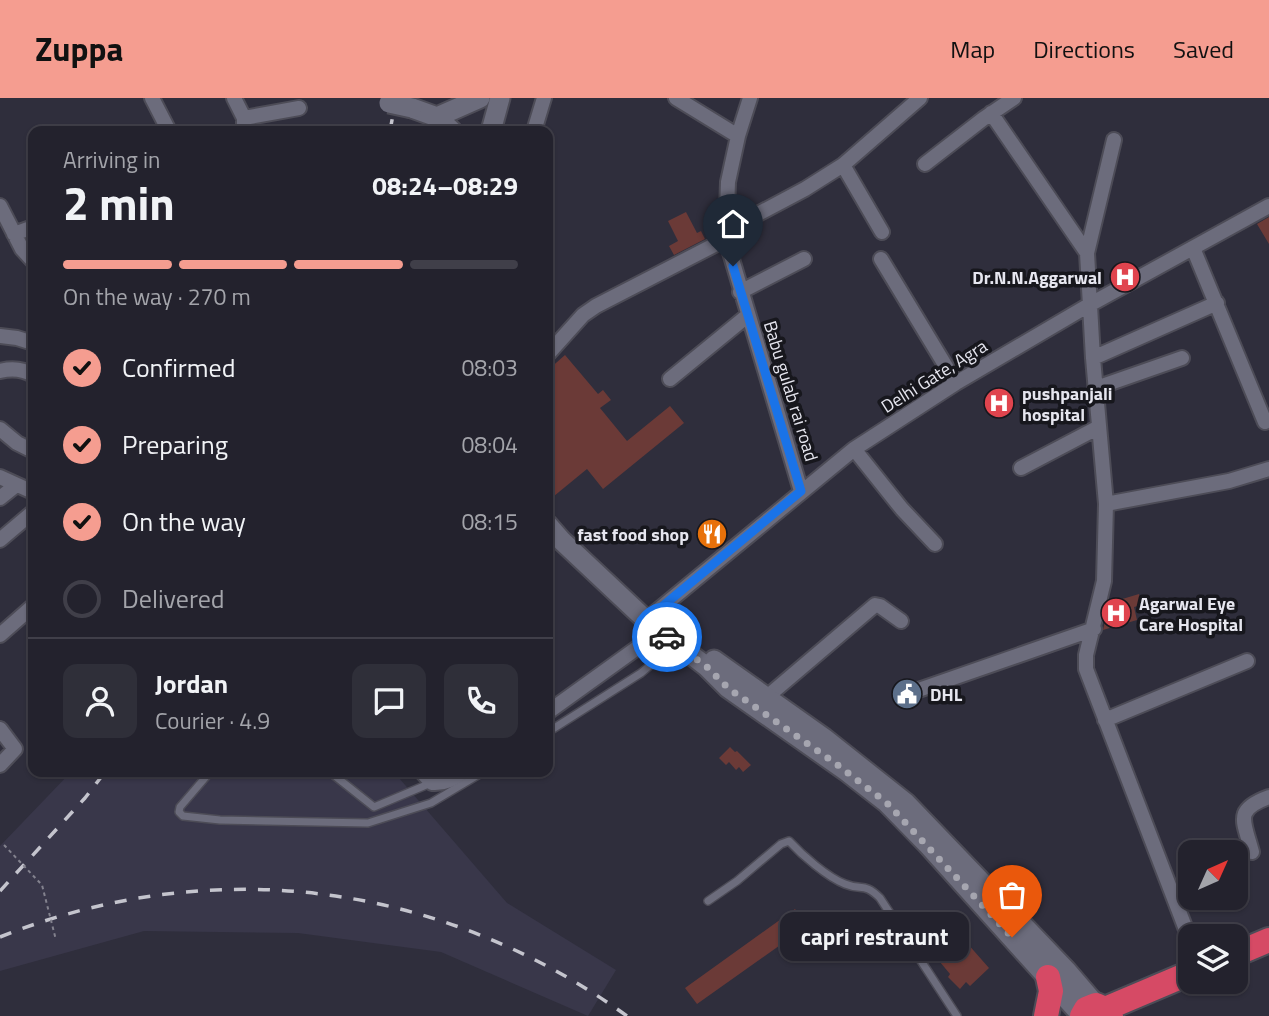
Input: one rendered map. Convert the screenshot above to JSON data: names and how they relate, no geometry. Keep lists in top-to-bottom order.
{
  "streets": {
    "street": ["Delhi Gate, Agra", "Babu gulab rai road"]
  },
  "crossings": [
    ["Delhi Gate, Agra", "Babu gulab rai road"]
  ],
  "places": {
    "hospital": ["Dr.N.N.Aggarwal", "pushpanjali hospital", "Agarwal Eye Care Hospital"],
    "restaurant": ["fast food shop"],
    "public building": ["DHL"],
    "other": ["capri restraunt"]
  },
  "north": "top right",
  "page": {
    "header": "Zuppa",
    "nav": ["Map", "Directions", "Saved"],
    "heading": ["2 min", "Arriving in", "08:24–08:29"],
    "panel": ["Jordan", "Courier · 4.9"],
    "bar": "On the way · 270 m",
    "list": [
      ["Confirmed", "08:03"],
      ["Preparing", "08:04"],
      ["On the way", "08:15"],
      "Delivered"
    ],
    "bubble": "capri restraunt"
  }
}
